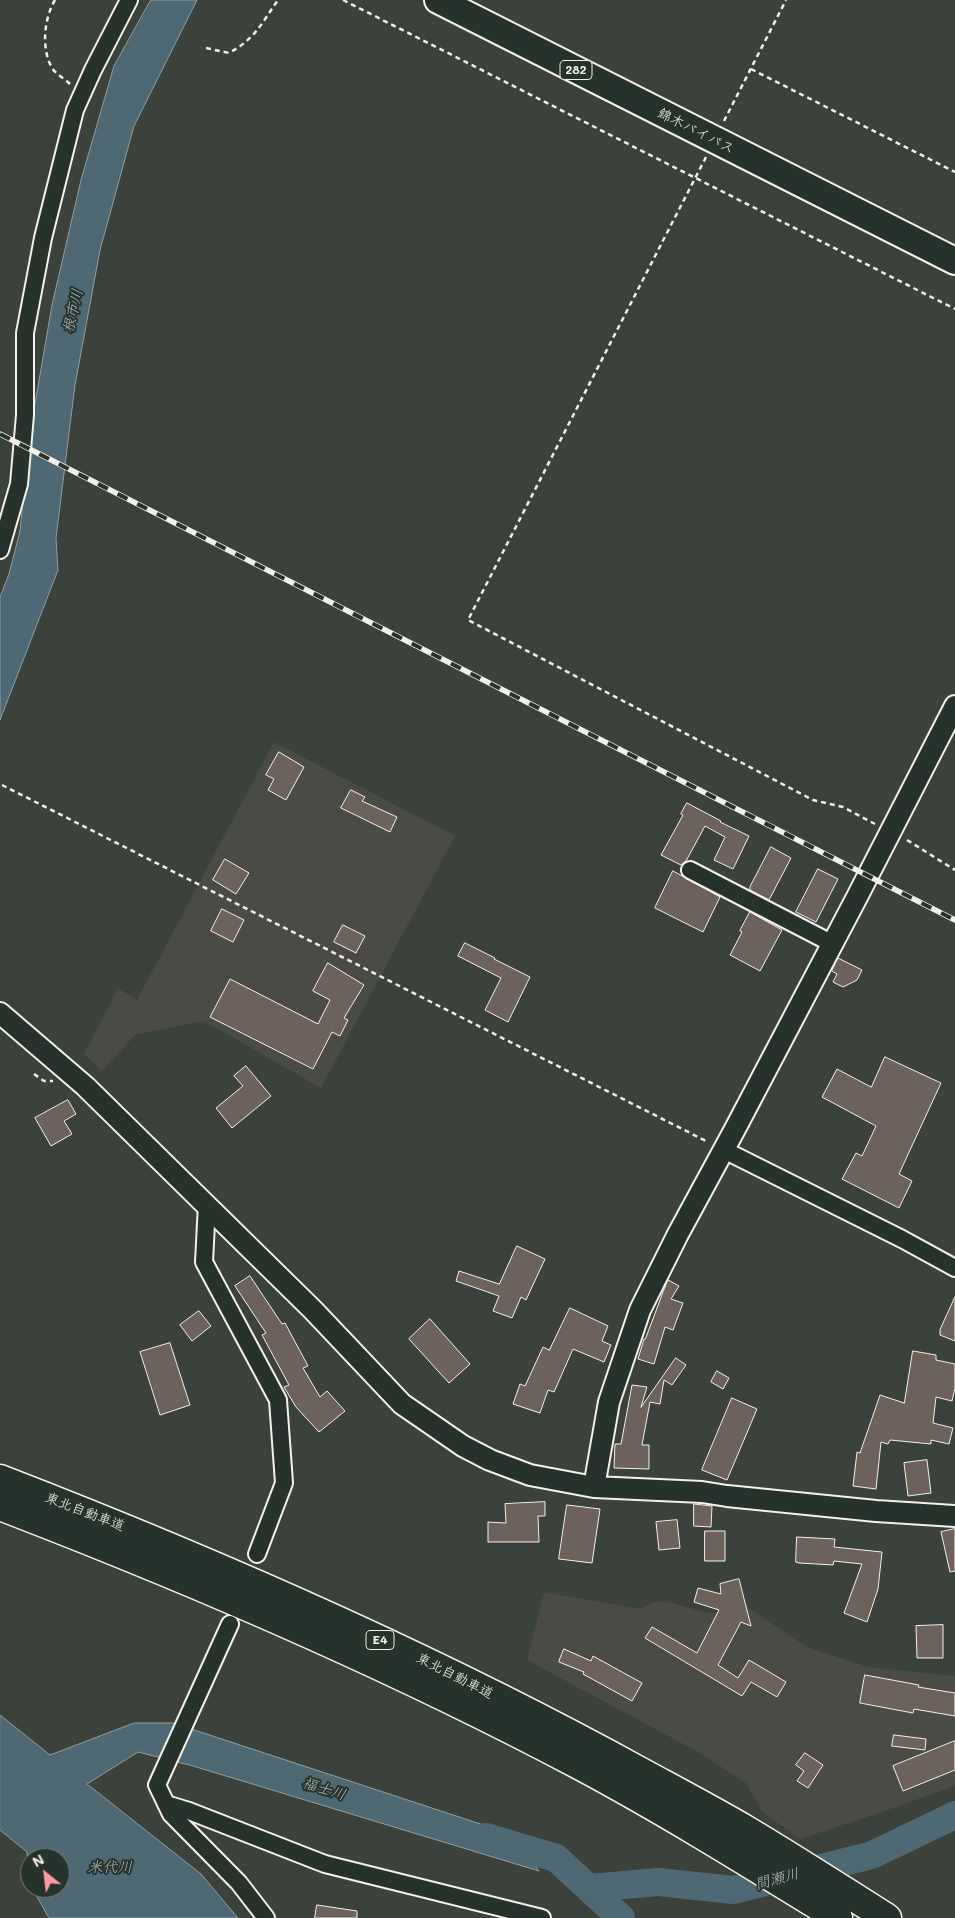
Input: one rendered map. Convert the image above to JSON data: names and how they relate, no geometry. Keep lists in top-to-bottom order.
{
  "streets": {
    "highway": [
      "282",
      "錦木バイパス",
      "東北自動車道",
      "E4"
    ]
  },
  "water": [
    "根市川",
    "福士川",
    "米代川",
    "間瀬川"
  ],
  "north": "top left"
}
